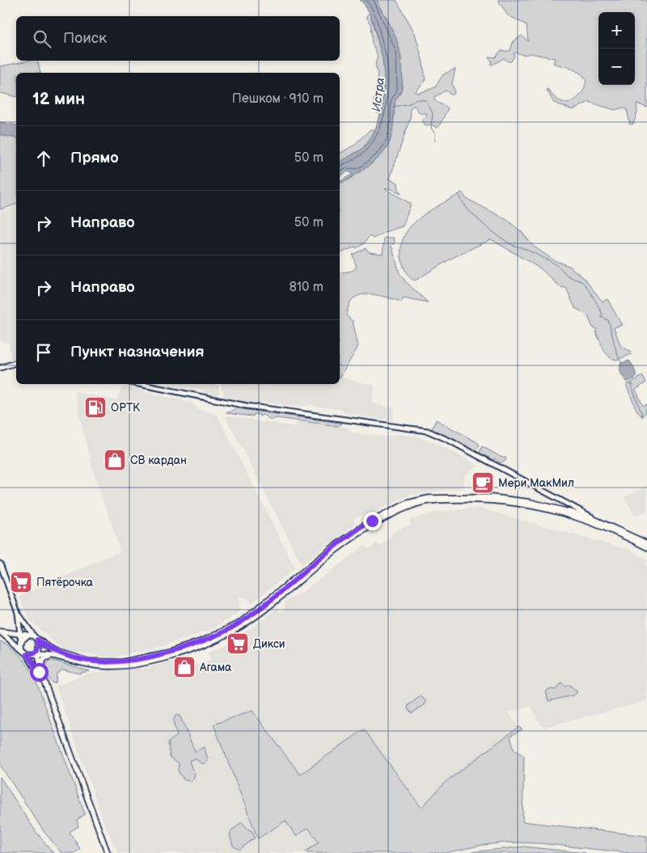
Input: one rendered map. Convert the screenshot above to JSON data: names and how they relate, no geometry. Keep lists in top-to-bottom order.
{
  "water": ["Истра"],
  "places": {
    "fuel station": ["ОРТК"],
    "shop": ["СВ кардан", "Агама"],
    "cafe": ["Мери МакМил"],
    "supermarket": ["Пятёрочка", "Дикси"]
  },
  "page": {
    "map_buttons": ["+", "−"],
    "search": "Поиск",
    "heading": ["12 мин", "Пешком · 910 m"],
    "list": [
      ["Прямо", "50 m"],
      ["Направо", "50 m"],
      ["Направо", "810 m"],
      "Пункт назначения"
    ]
  }
}
